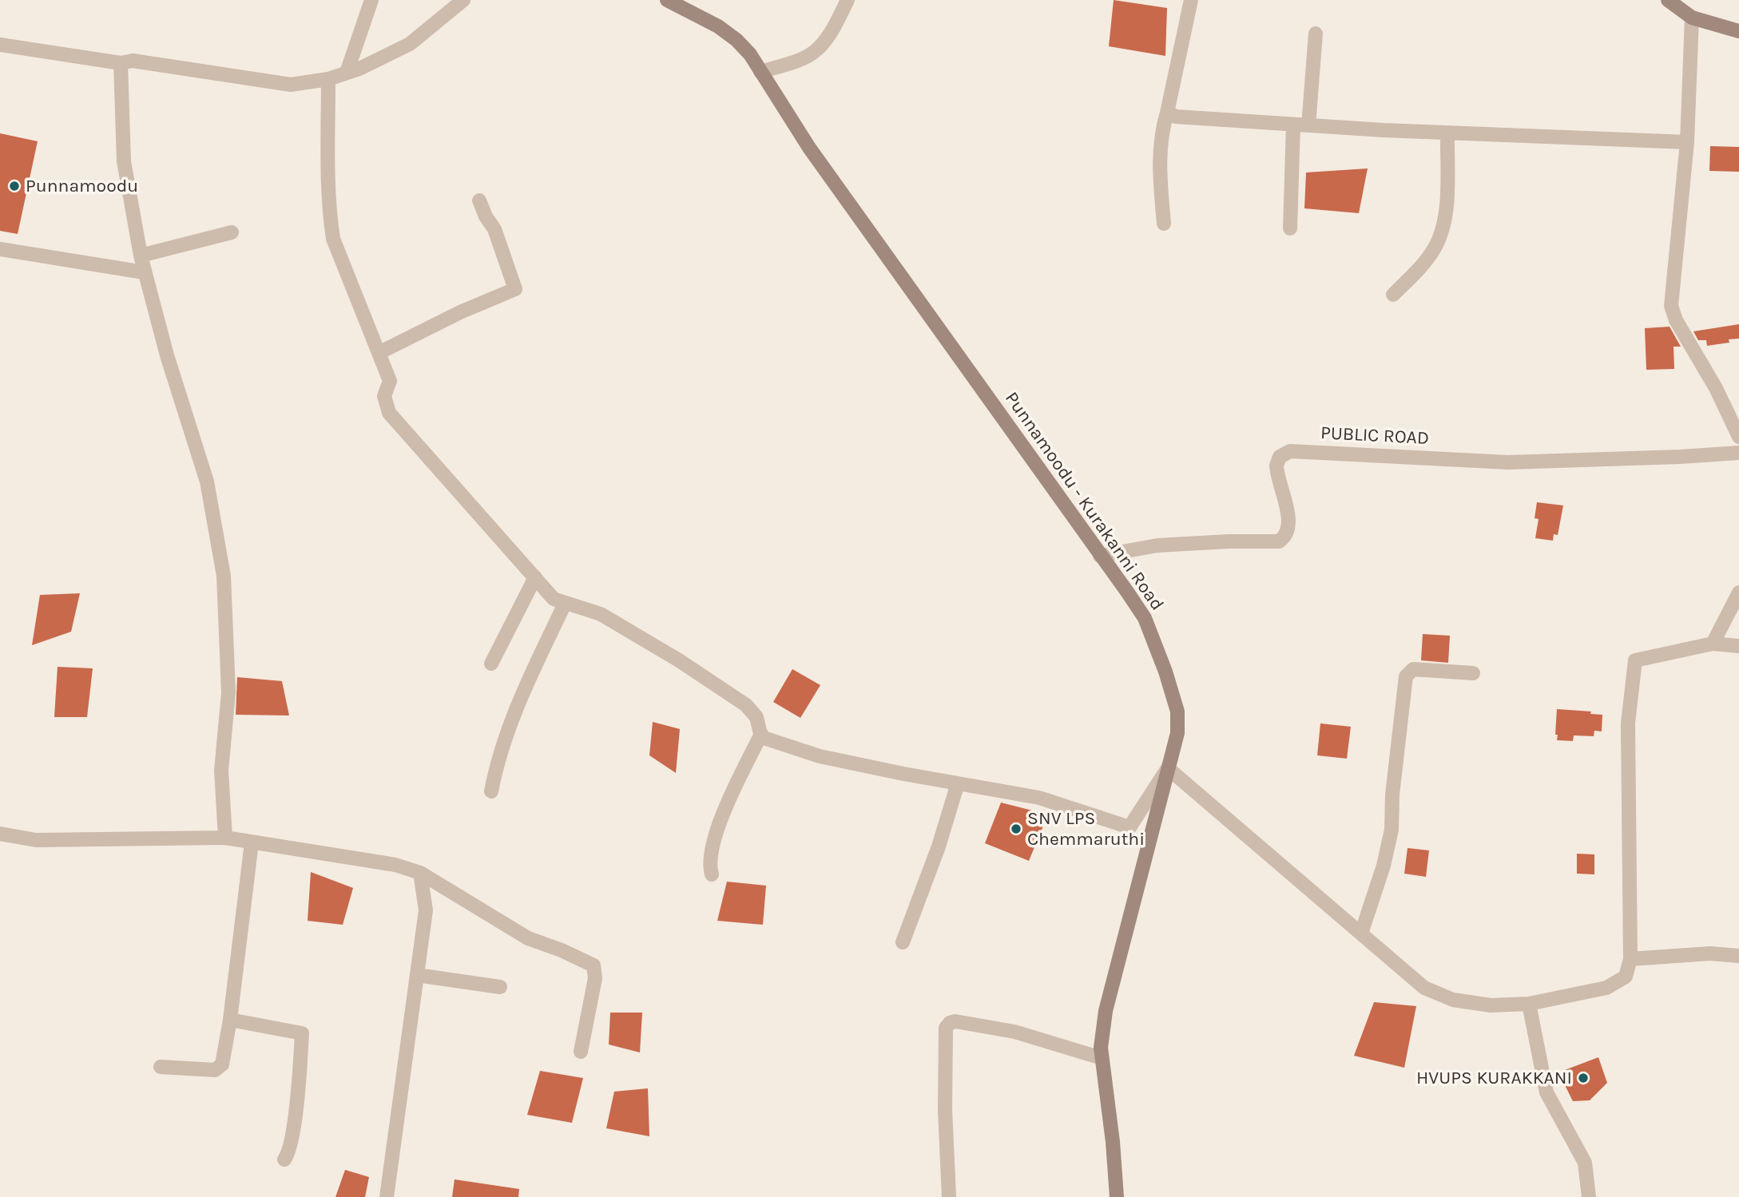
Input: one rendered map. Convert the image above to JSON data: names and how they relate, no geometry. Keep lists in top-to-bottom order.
{
  "streets": {
    "main road": ["Punnamoodu - Kurakanni Road"],
    "street": ["PUBLIC ROAD"]
  },
  "crossings": [
    ["PUBLIC ROAD", "Punnamoodu - Kurakanni Road"]
  ],
  "places": ["Punnamoodu", "SNV LPS Chemmaruthi", "HVUPS KURAKKANI"]
}
